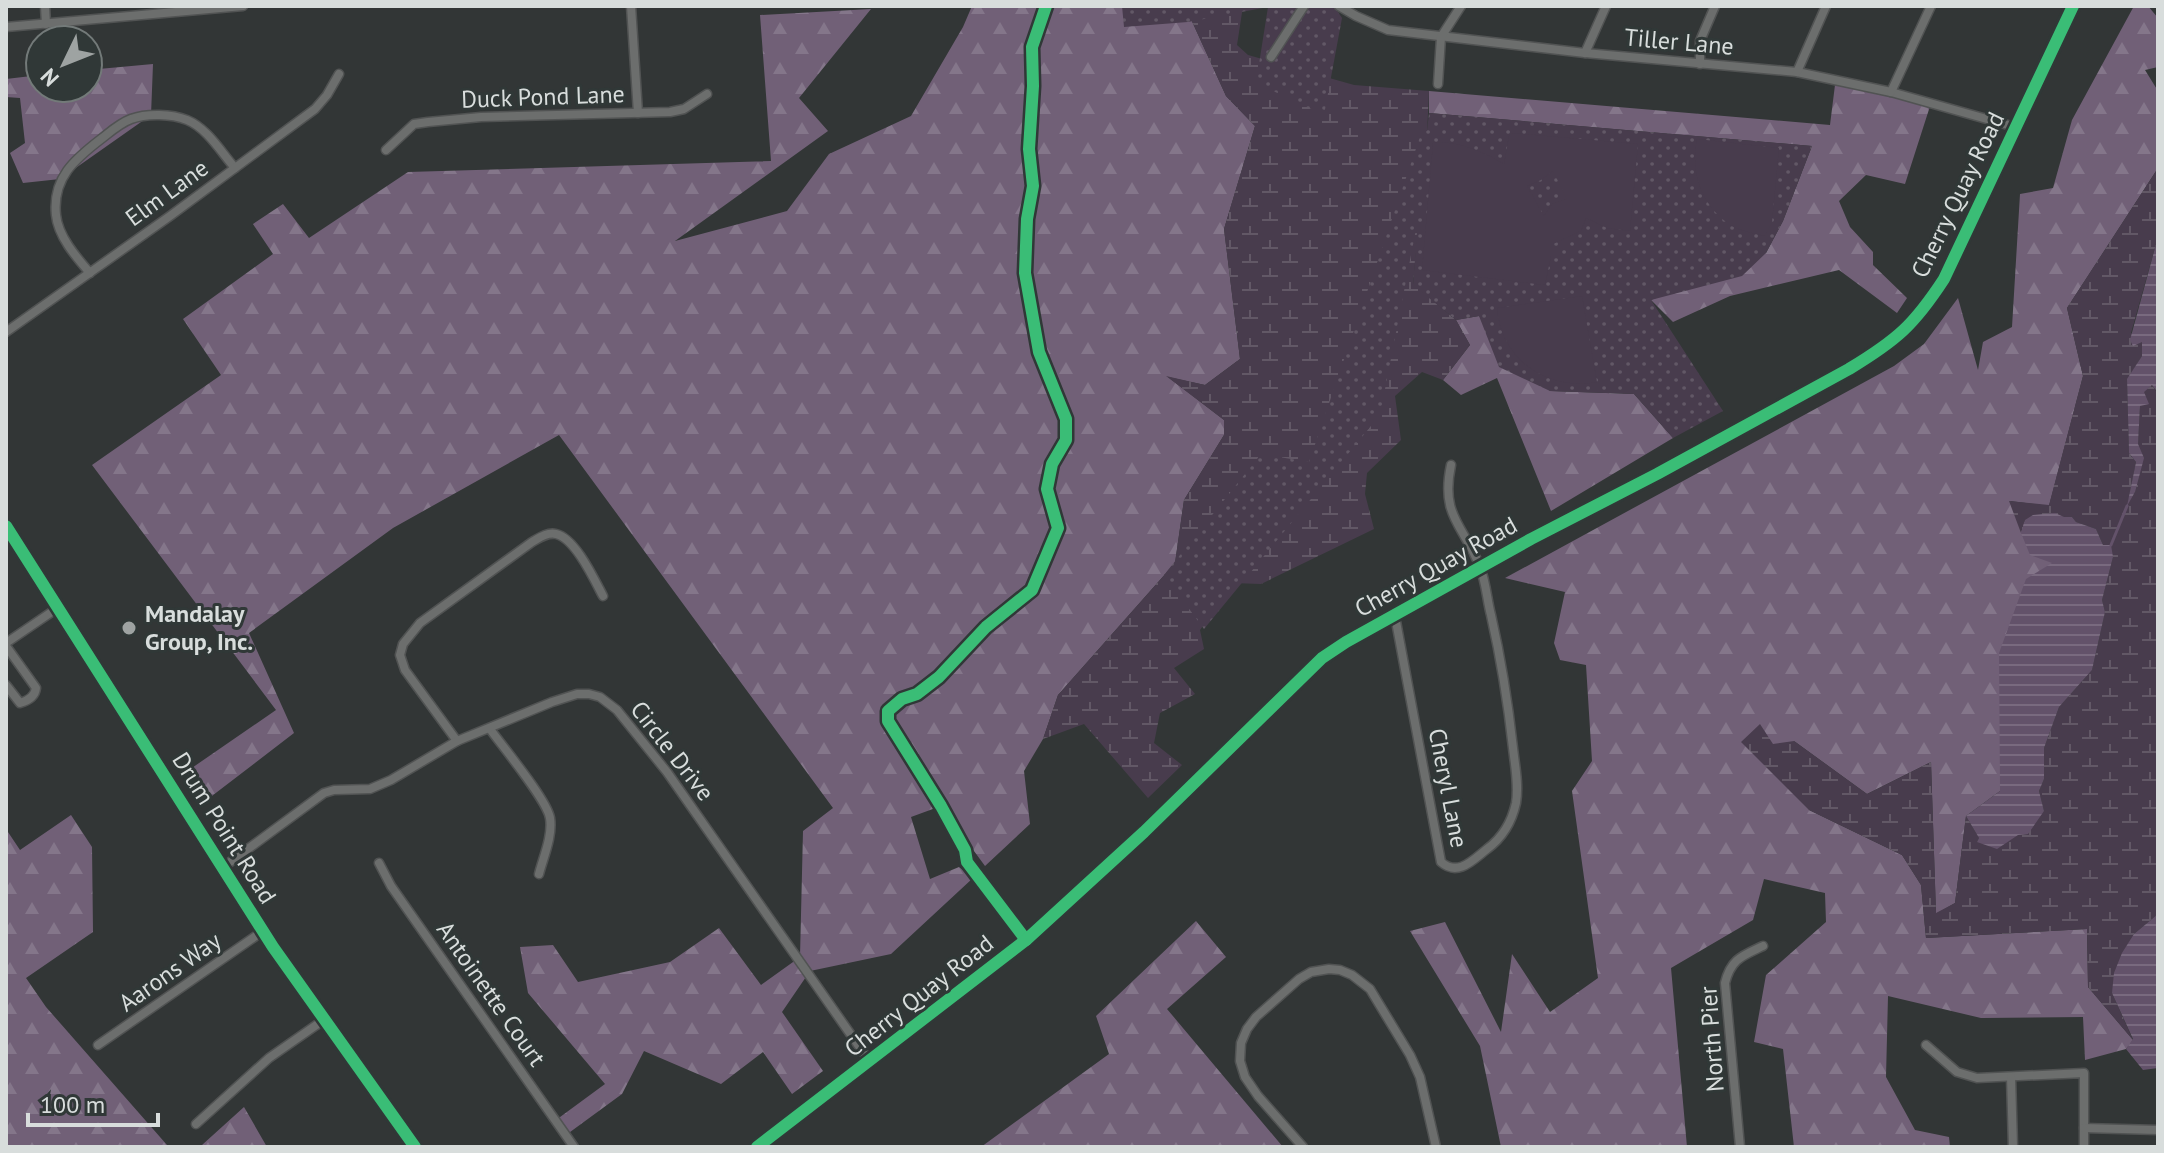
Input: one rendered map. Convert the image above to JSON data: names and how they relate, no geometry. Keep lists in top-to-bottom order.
{
  "streets": {
    "street": [
      "Tiller Lane",
      "Duck Pond Lane",
      "Elm Lane",
      "Cherry Quay Road",
      "Circle Drive",
      "Cheryl Lane",
      "Drum Point Road",
      "Aarons Way",
      "Antoinette Court",
      "North Pier"
    ]
  },
  "crossings": [
    ["Tiller Lane", "Cherry Quay Road"],
    ["Cherry Quay Road", "Circle Drive"],
    ["Cherry Quay Road", "Cheryl Lane"],
    ["Circle Drive", "Drum Point Road"],
    ["Drum Point Road", "Aarons Way"]
  ],
  "places": ["Mandalay Group, Inc."],
  "scale_bar": "100 m",
  "north": "bottom left"
}
